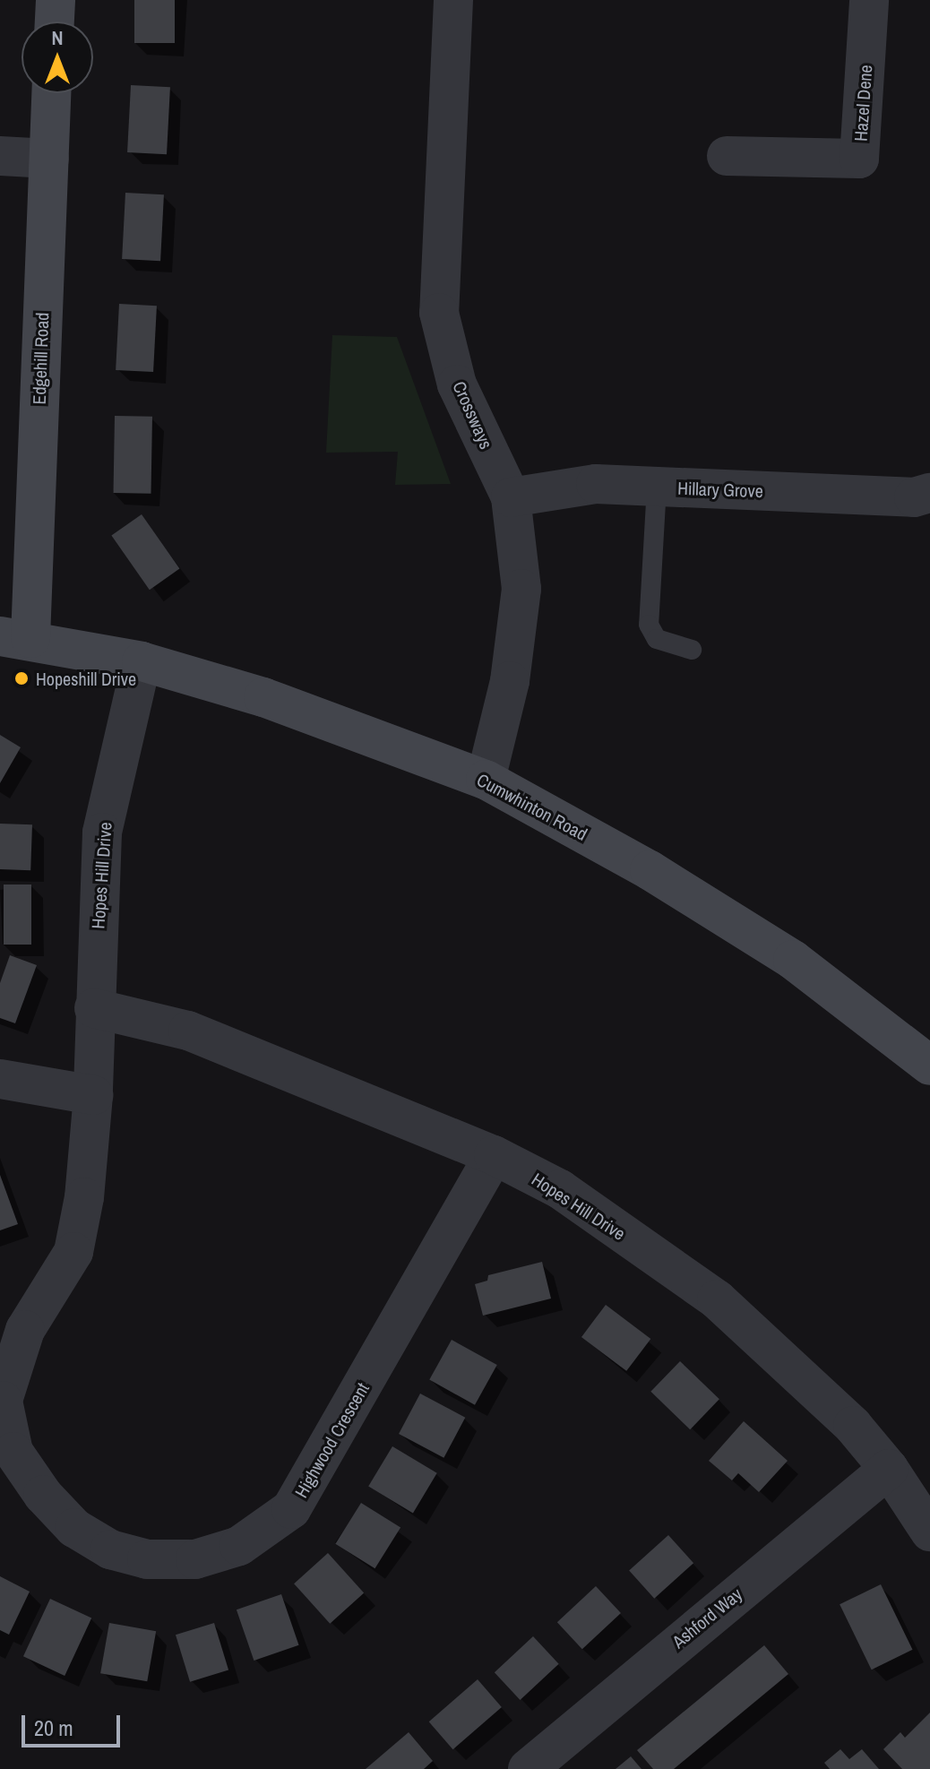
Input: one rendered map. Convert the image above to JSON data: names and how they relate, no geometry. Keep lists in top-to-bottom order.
{
  "streets": {
    "street": [
      "Hazel Dene",
      "Edgehill Road",
      "Crossways",
      "Hillary Grove",
      "Cumwhinton Road",
      "Hopes Hill Drive",
      "Highwood Crescent",
      "Ashford Way"
    ]
  },
  "crossings": [
    ["Edgehill Road", "Cumwhinton Road"],
    ["Crossways", "Hillary Grove"],
    ["Crossways", "Cumwhinton Road"],
    ["Cumwhinton Road", "Hopes Hill Drive"],
    ["Hopes Hill Drive", "Highwood Crescent"],
    ["Hopes Hill Drive", "Ashford Way"]
  ],
  "places": ["Hopeshill Drive"],
  "scale_bar": "20 m",
  "north": "top"
}
